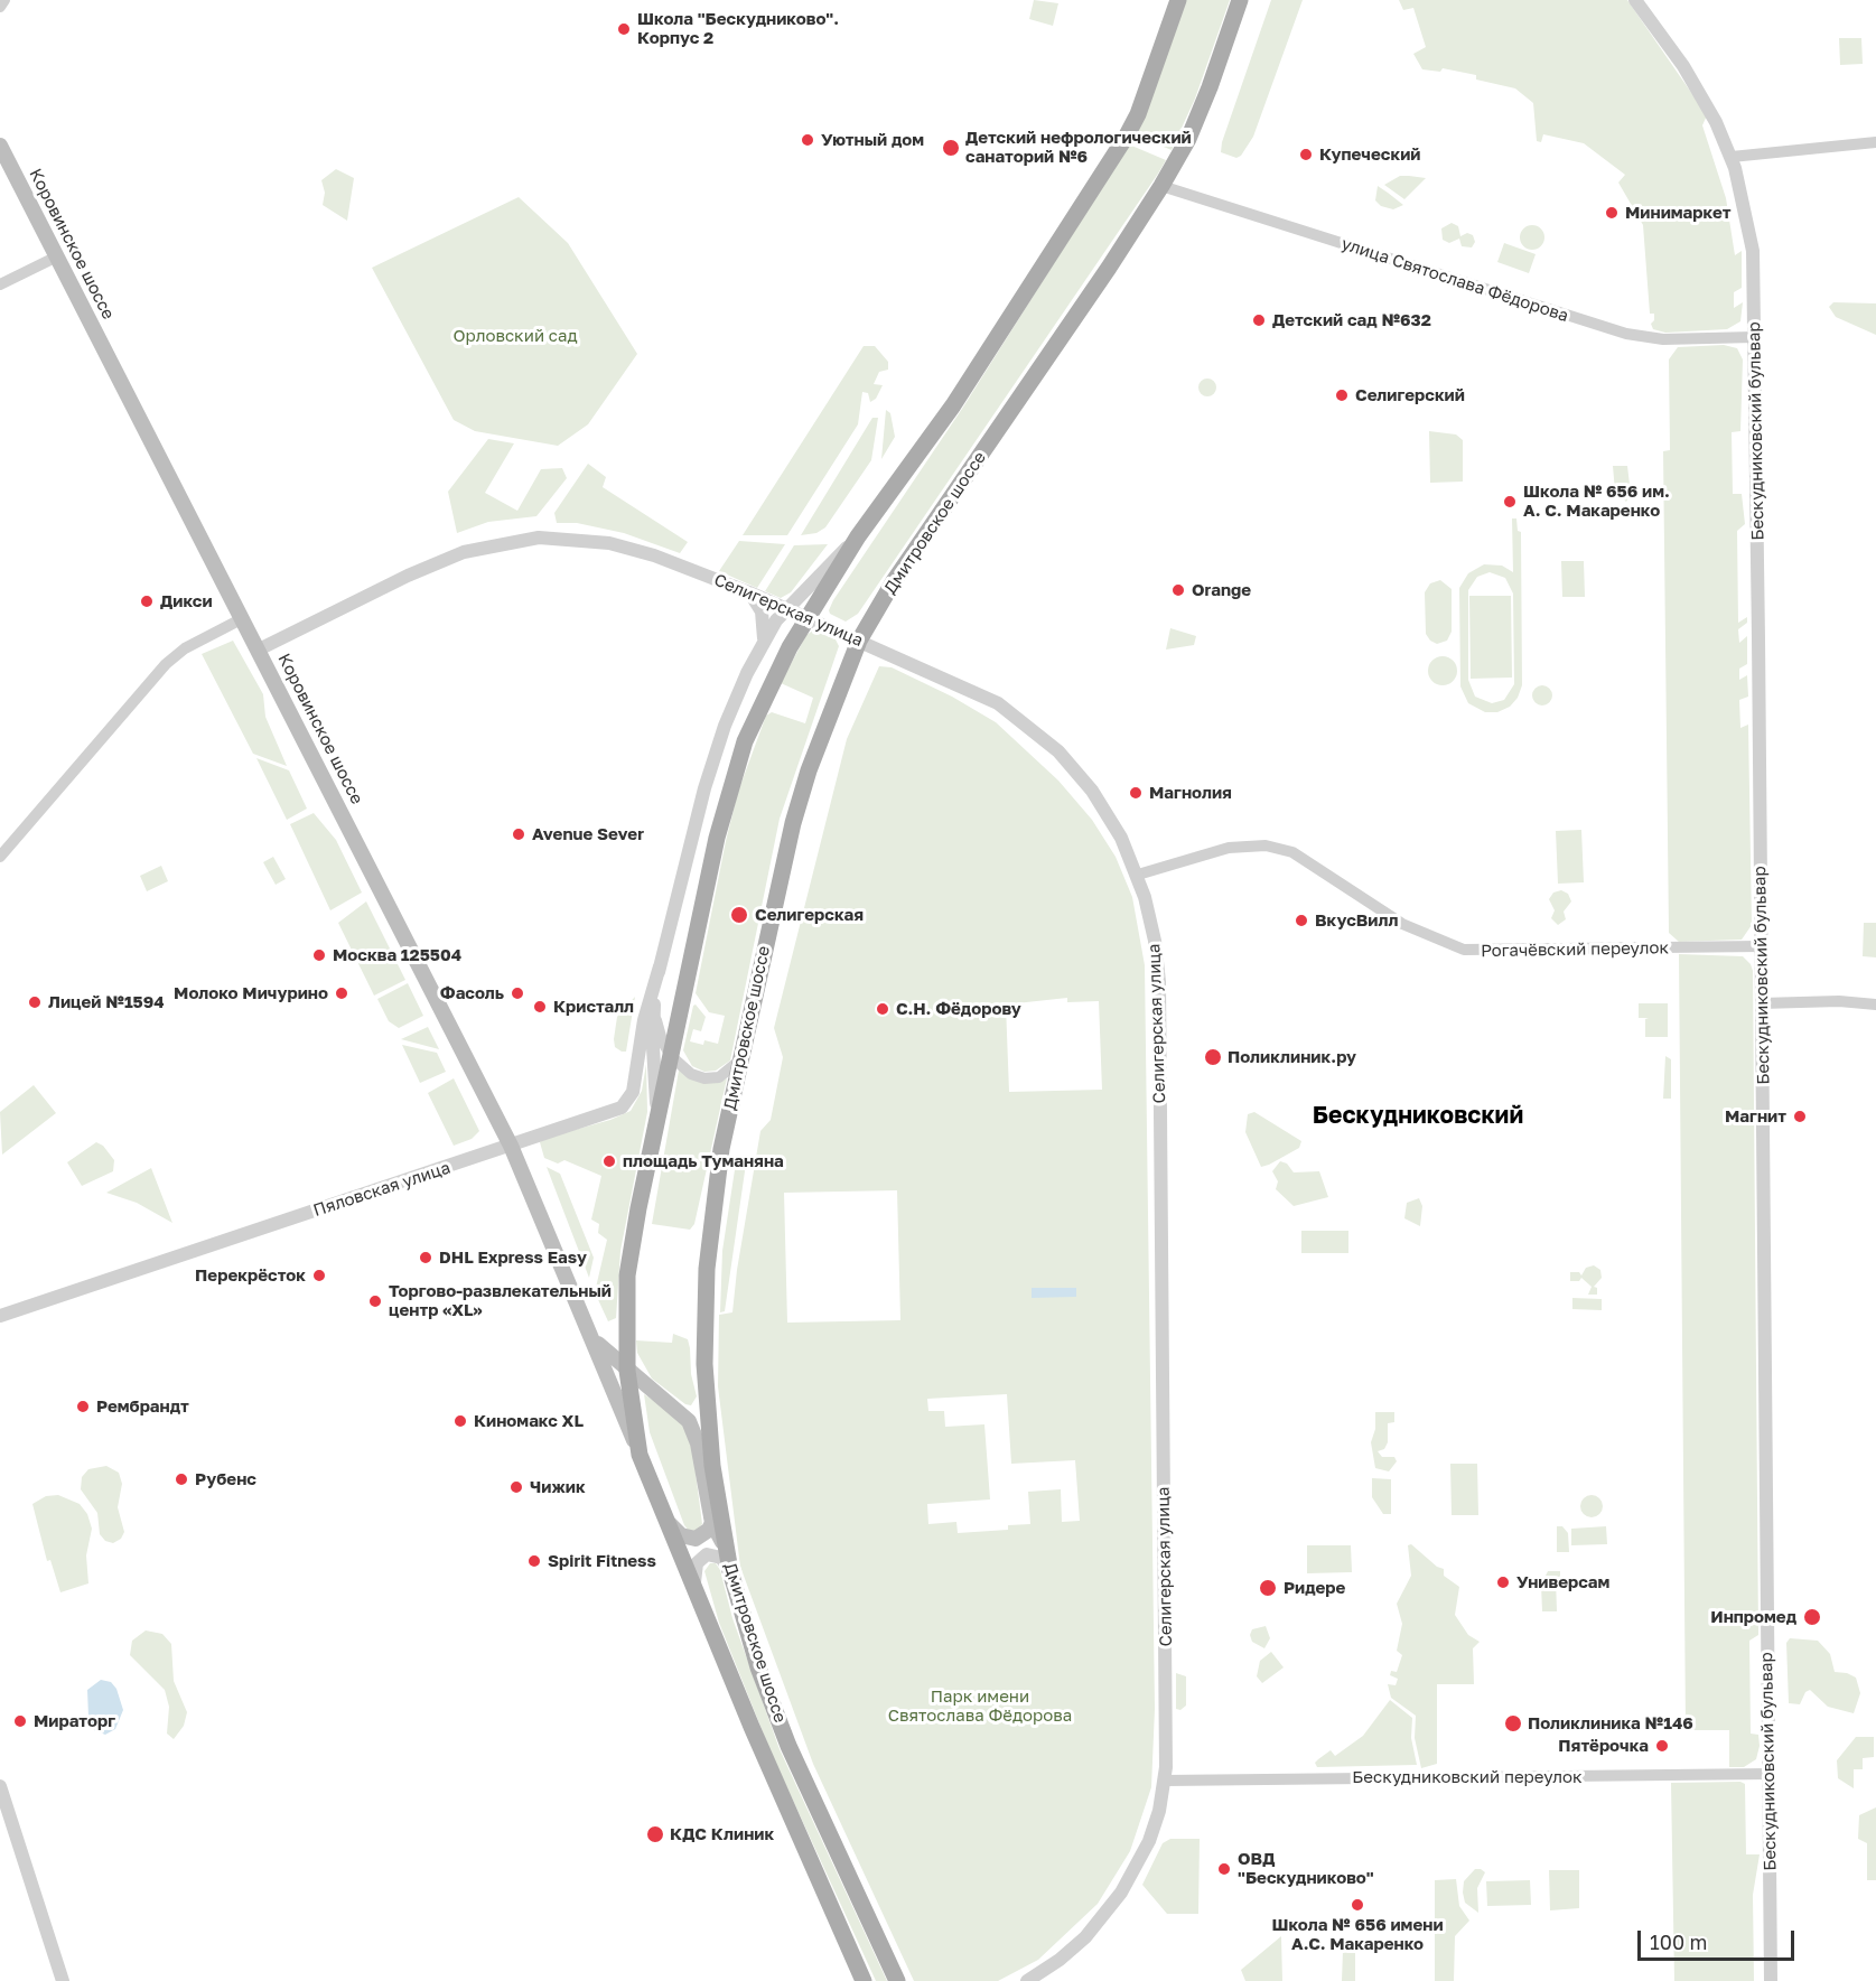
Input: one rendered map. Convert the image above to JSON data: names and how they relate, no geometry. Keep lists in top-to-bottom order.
{
  "streets": {
    "main road": ["Коровинское шоссе", "Дмитровское шоссе"],
    "street": [
      "улица Святослава Фёдорова",
      "Бескудниковский бульвар",
      "Селигерская улица",
      "Рогачёвский переулок",
      "Пяловская улица",
      "Бескудниковский переулок"
    ]
  },
  "crossings": [
    ["Коровинское шоссе", "Дмитровское шоссе"],
    ["Коровинское шоссе", "Селигерская улица"],
    ["Коровинское шоссе", "Пяловская улица"],
    ["улица Святослава Фёдорова", "Бескудниковский бульвар"],
    ["улица Святослава Фёдорова", "Дмитровское шоссе"],
    ["Бескудниковский бульвар", "Рогачёвский переулок"],
    ["Бескудниковский бульвар", "Бескудниковский переулок"],
    ["Дмитровское шоссе", "Селигерская улица"],
    ["Селигерская улица", "Рогачёвский переулок"],
    ["Селигерская улица", "Бескудниковский переулок"]
  ],
  "districts": ["Бескудниковский"],
  "parks": ["Орловский сад", "Парк имени Святослава Фёдорова"],
  "places": [
    "Школа \"Бескудниково\". Корпус 2",
    "Уютный дом",
    "Детский нефрологический санаторий №6",
    "Купеческий",
    "Минимаркет",
    "Детский сад №632",
    "Селигерский",
    "Школа № 656 им. А. С. Макаренко",
    "Orange",
    "Дикси",
    "Магнолия",
    "Avenue Sever",
    "Селигерская",
    "ВкусВилл",
    "Москва 125504",
    "Молоко Мичурино",
    "Фасоль",
    "Лицей №1594",
    "Кристалл",
    "С.Н. Фёдорову",
    "Поликлиник.ру",
    "Магнит",
    "площадь Туманяна",
    "DHL Express Easy",
    "Перекрёсток",
    "Торгово-развлекательный центр «XL»",
    "Рембрандт",
    "Киномакс XL",
    "Рубенс",
    "Чижик",
    "Spirit Fitness",
    "Универсам",
    "Ридере",
    "Инпромед",
    "Мираторг",
    "Поликлиника №146",
    "Пятёрочка",
    "КДС Клиник",
    "ОВД \"Бескудниково\"",
    "Школа № 656 имени А.С. Макаренко"
  ],
  "scale_bar": "100 m"
}
